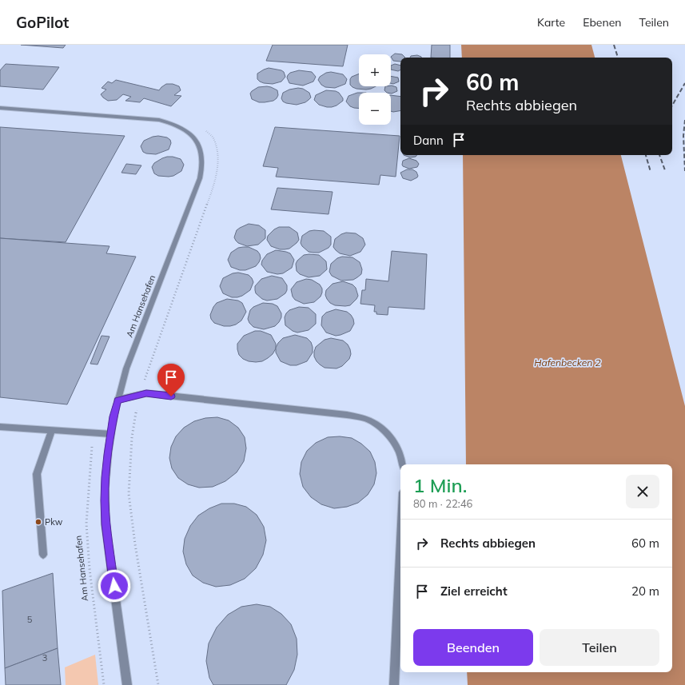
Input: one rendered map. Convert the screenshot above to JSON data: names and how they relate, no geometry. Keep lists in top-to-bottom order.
{
  "streets": {
    "street": ["Am Hansehafen"]
  },
  "water": ["Hafenbecken 2"],
  "places": ["Pkw"],
  "house_numbers": ["5", "3"],
  "page": {
    "header": "GoPilot",
    "nav": ["Karte", "Ebenen", "Teilen"],
    "map_buttons": ["+", "−"],
    "turn": ["60 m", "Rechts abbiegen"],
    "then": "Dann",
    "heading": ["1 Min.", "80 m · 22:46"],
    "list": [
      {
        "name": "Rechts abbiegen",
        "value": "60 m"
      },
      {
        "name": "Ziel erreicht",
        "value": "20 m"
      }
    ],
    "buttons": ["Beenden", "Teilen"]
  }
}
